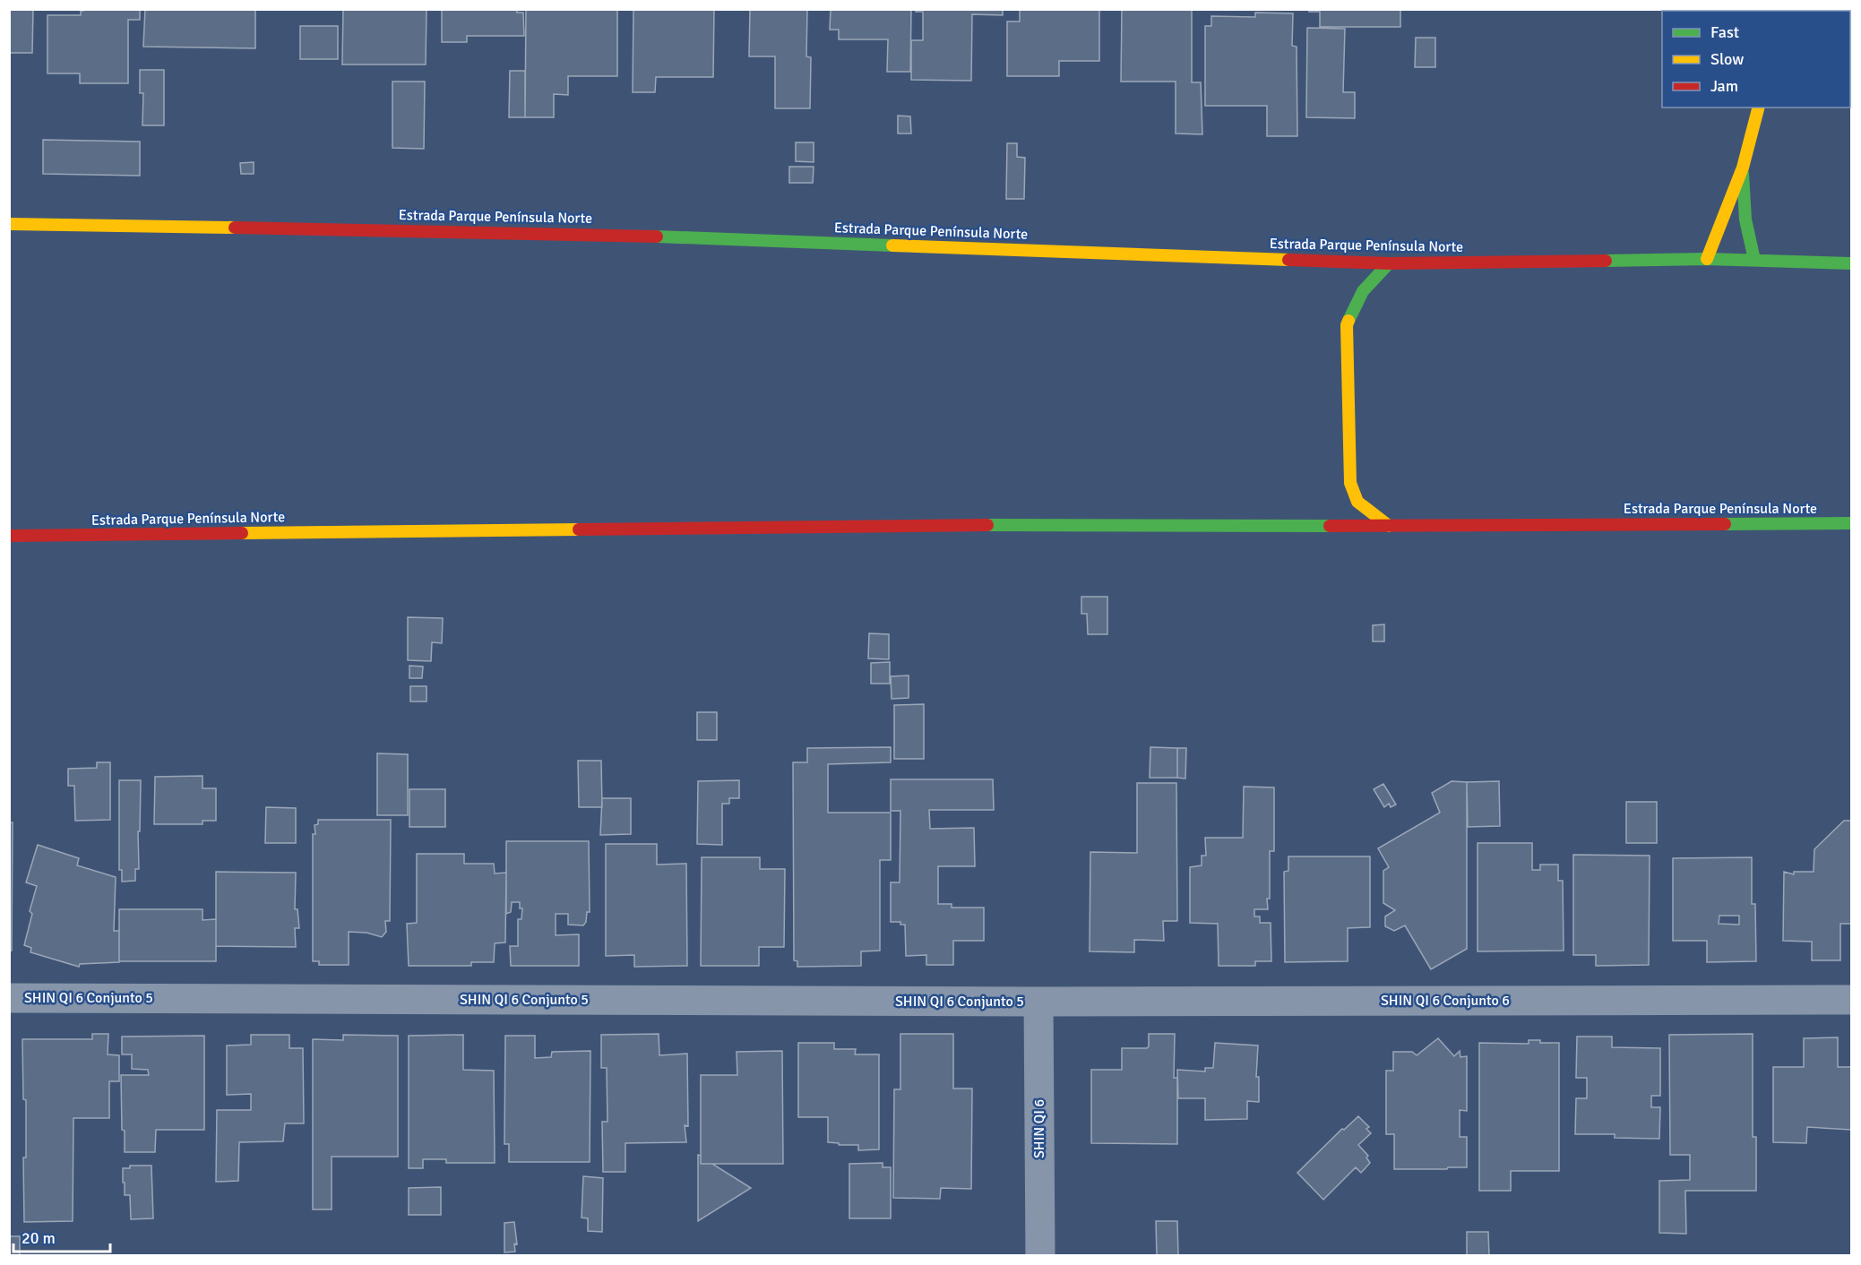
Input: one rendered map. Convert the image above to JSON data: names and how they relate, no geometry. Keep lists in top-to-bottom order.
{
  "streets": {
    "main road": ["Estrada Parque Península Norte"],
    "street": ["SHIN QI 6 Conjunto 5", "SHIN QI 6 Conjunto 6", "SHIN QI 6"]
  },
  "crossings": [
    ["SHIN QI 6 Conjunto 5", "SHIN QI 6 Conjunto 6"],
    ["SHIN QI 6 Conjunto 5", "SHIN QI 6"],
    ["SHIN QI 6 Conjunto 6", "SHIN QI 6"]
  ],
  "legend": ["Fast", "Slow", "Jam"],
  "scale_bar": "20 m"
}
